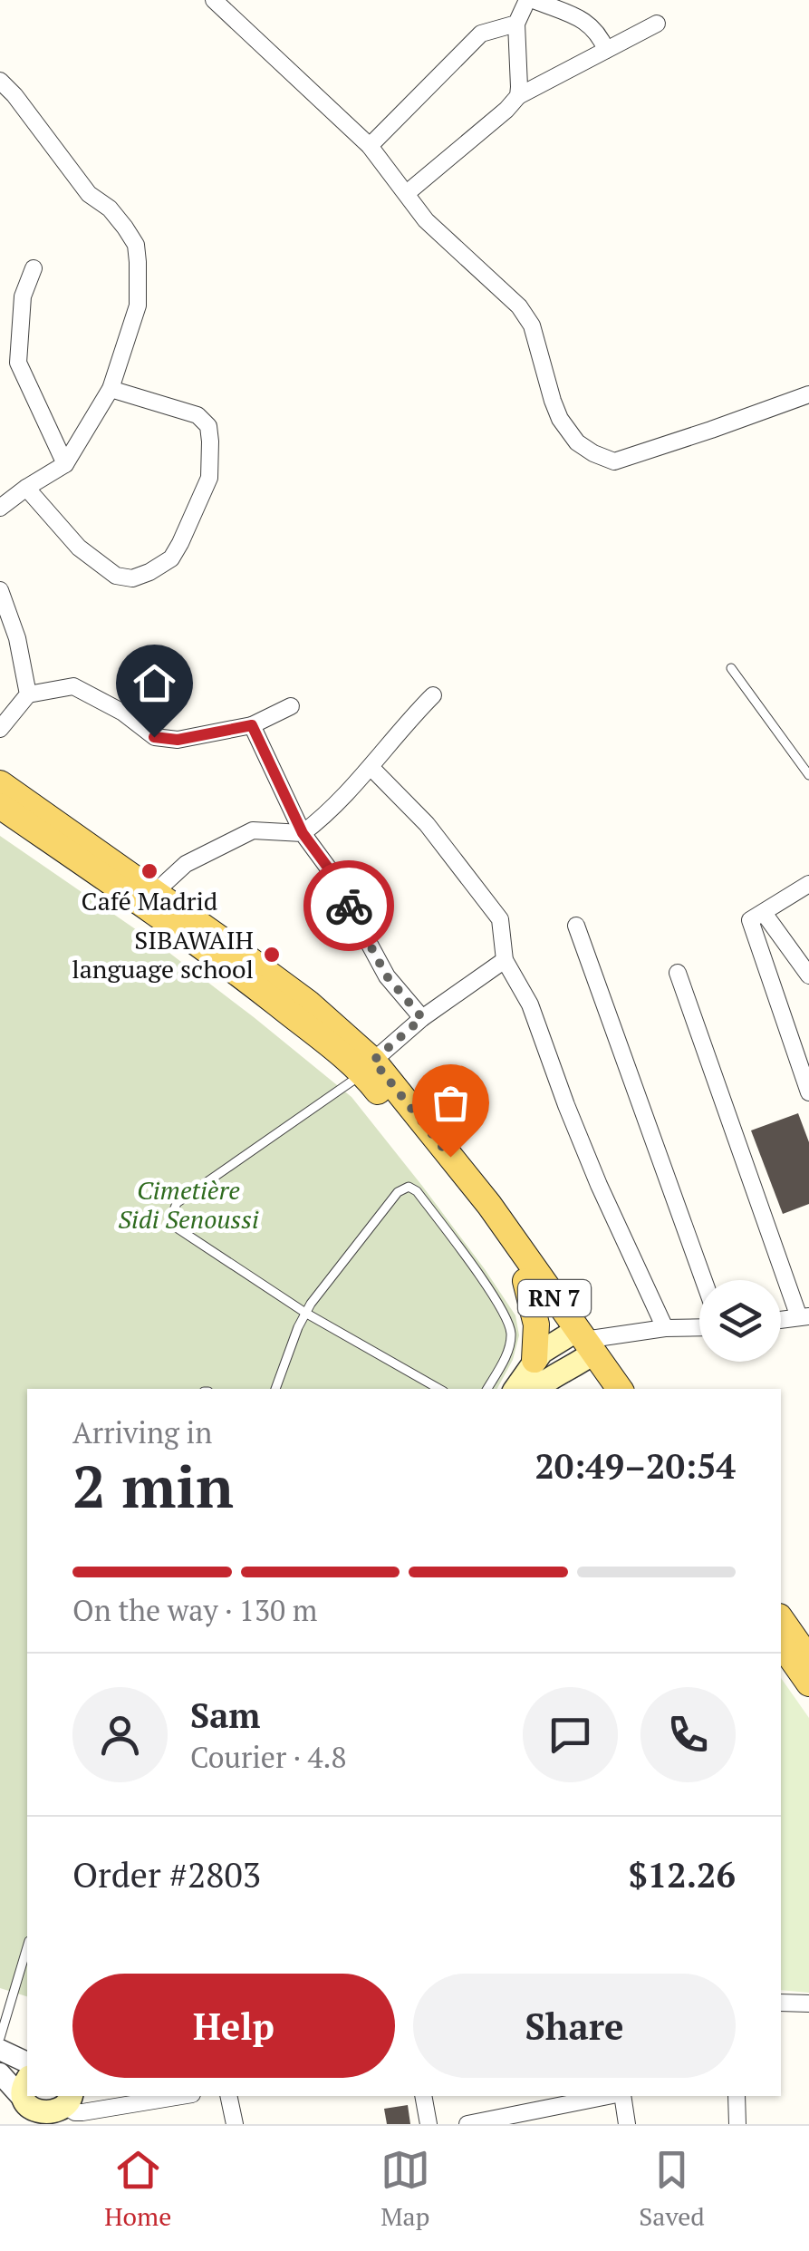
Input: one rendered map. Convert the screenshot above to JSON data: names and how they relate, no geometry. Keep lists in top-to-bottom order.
{
  "streets": {
    "main road": ["RN 7"]
  },
  "parks": ["Cimetière Sidi Senoussi"],
  "places": ["Café Madrid", "SIBAWAIH language school"],
  "page": {
    "heading": ["2 min", "Arriving in", "20:49–20:54"],
    "panel": [
      "Sam",
      "Courier · 4.8",
      "Order #2803",
      "$12.26"
    ],
    "bar": "On the way · 130 m",
    "buttons": ["Help", "Share"],
    "tabs": ["Home", "Map", "Saved"]
  }
}
